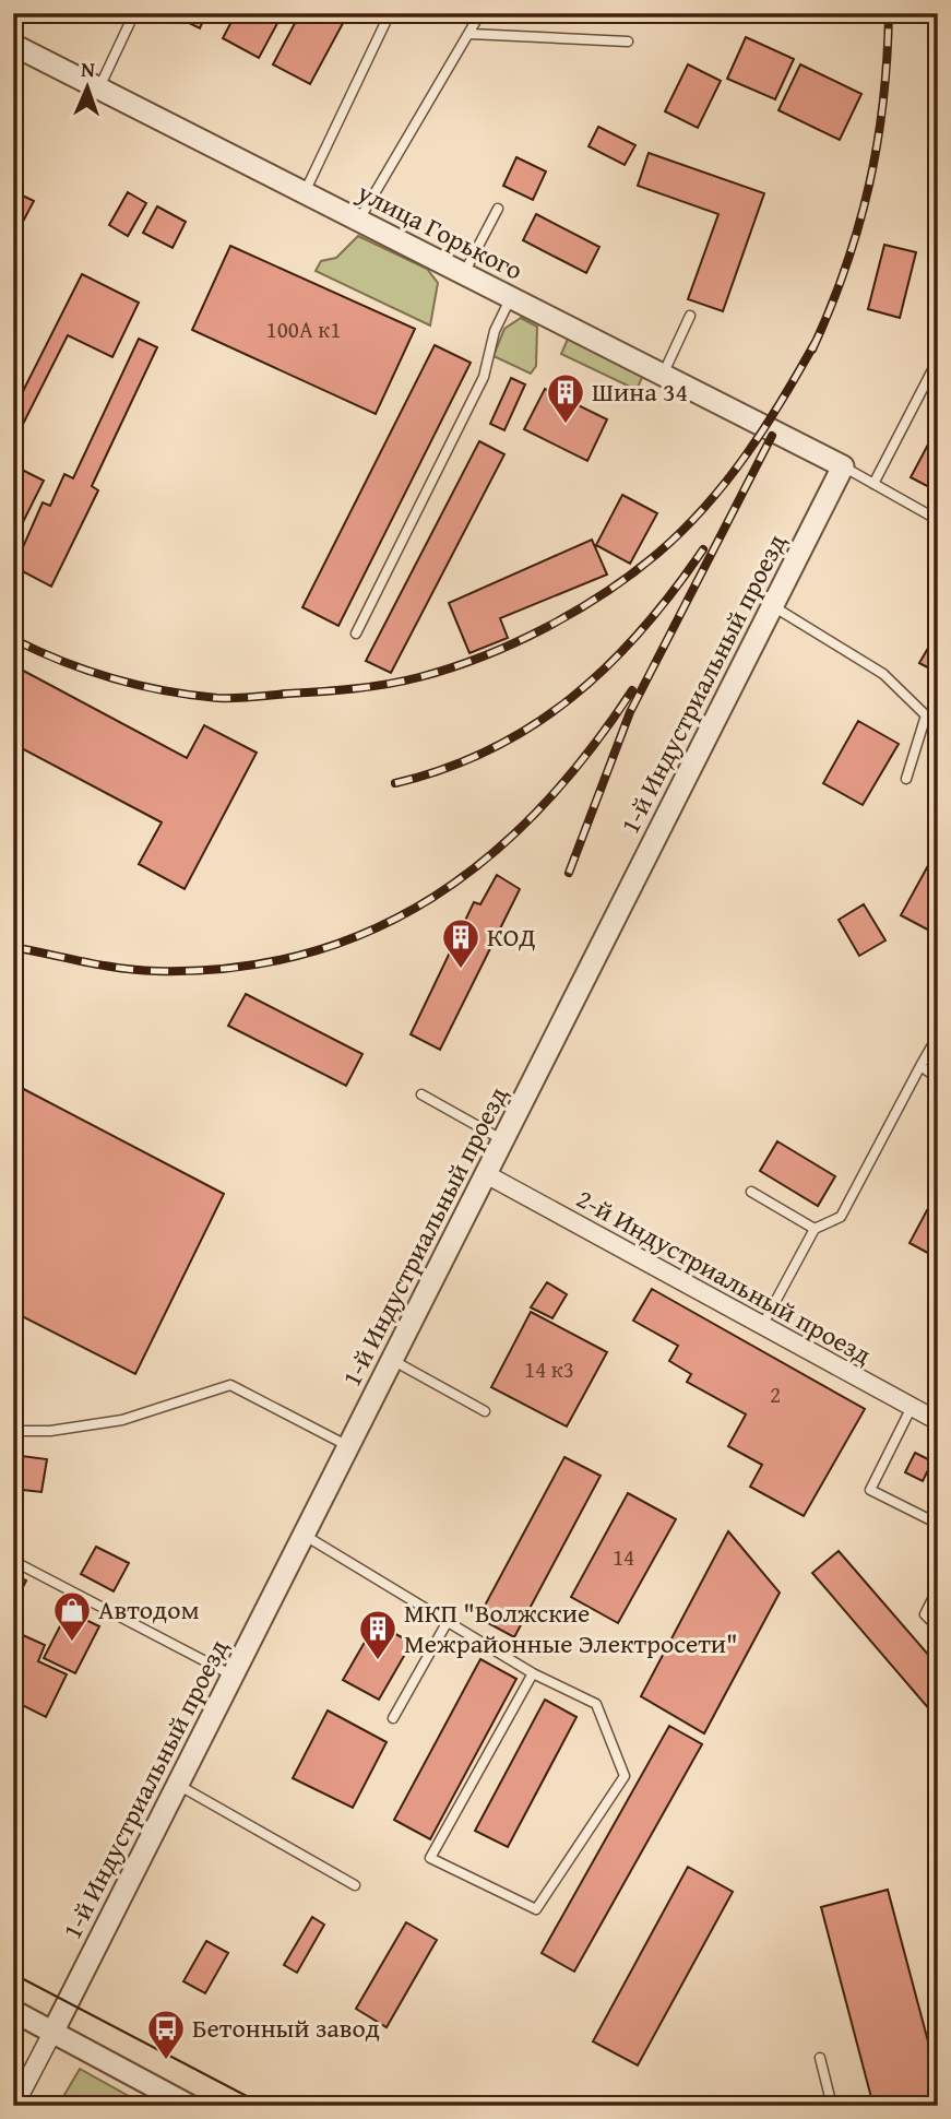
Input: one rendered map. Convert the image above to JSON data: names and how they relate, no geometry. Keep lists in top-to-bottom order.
{
  "streets": {
    "street": ["улица Горького", "1-й Индустриальный проезд", "2-й Индустриальный проезд"]
  },
  "crossings": [
    ["улица Горького", "1-й Индустриальный проезд"],
    ["1-й Индустриальный проезд", "2-й Индустриальный проезд"]
  ],
  "places": {
    "building": ["Шина 34", "КОД", "МКП \"Волжские Межрайонные Электросети\""],
    "shop": ["Автодом"],
    "bus stop": ["Бетонный завод"]
  },
  "house_numbers": [
    "100А к1",
    "14 к3",
    "2",
    "14"
  ],
  "north": "top"
}
